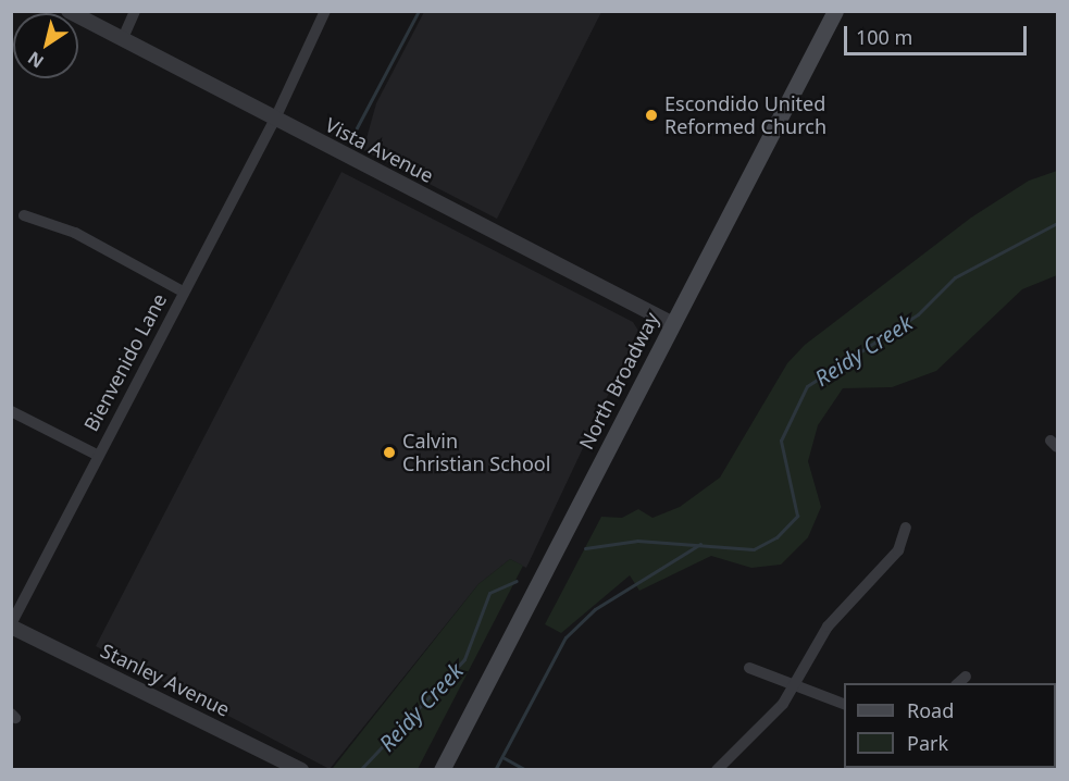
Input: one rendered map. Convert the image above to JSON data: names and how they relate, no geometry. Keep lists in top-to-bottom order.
{
  "streets": {
    "main road": ["North Broadway"],
    "street": ["Vista Avenue", "Bienvenido Lane", "Stanley Avenue"]
  },
  "crossings": [
    ["Vista Avenue", "Bienvenido Lane"],
    ["Vista Avenue", "North Broadway"],
    ["Bienvenido Lane", "Stanley Avenue"]
  ],
  "water": ["Reidy Creek"],
  "places": ["Escondido United Reformed Church", "Calvin Christian School"],
  "legend": ["Road", "Park"],
  "scale_bar": "100 m",
  "north": "bottom left"
}
